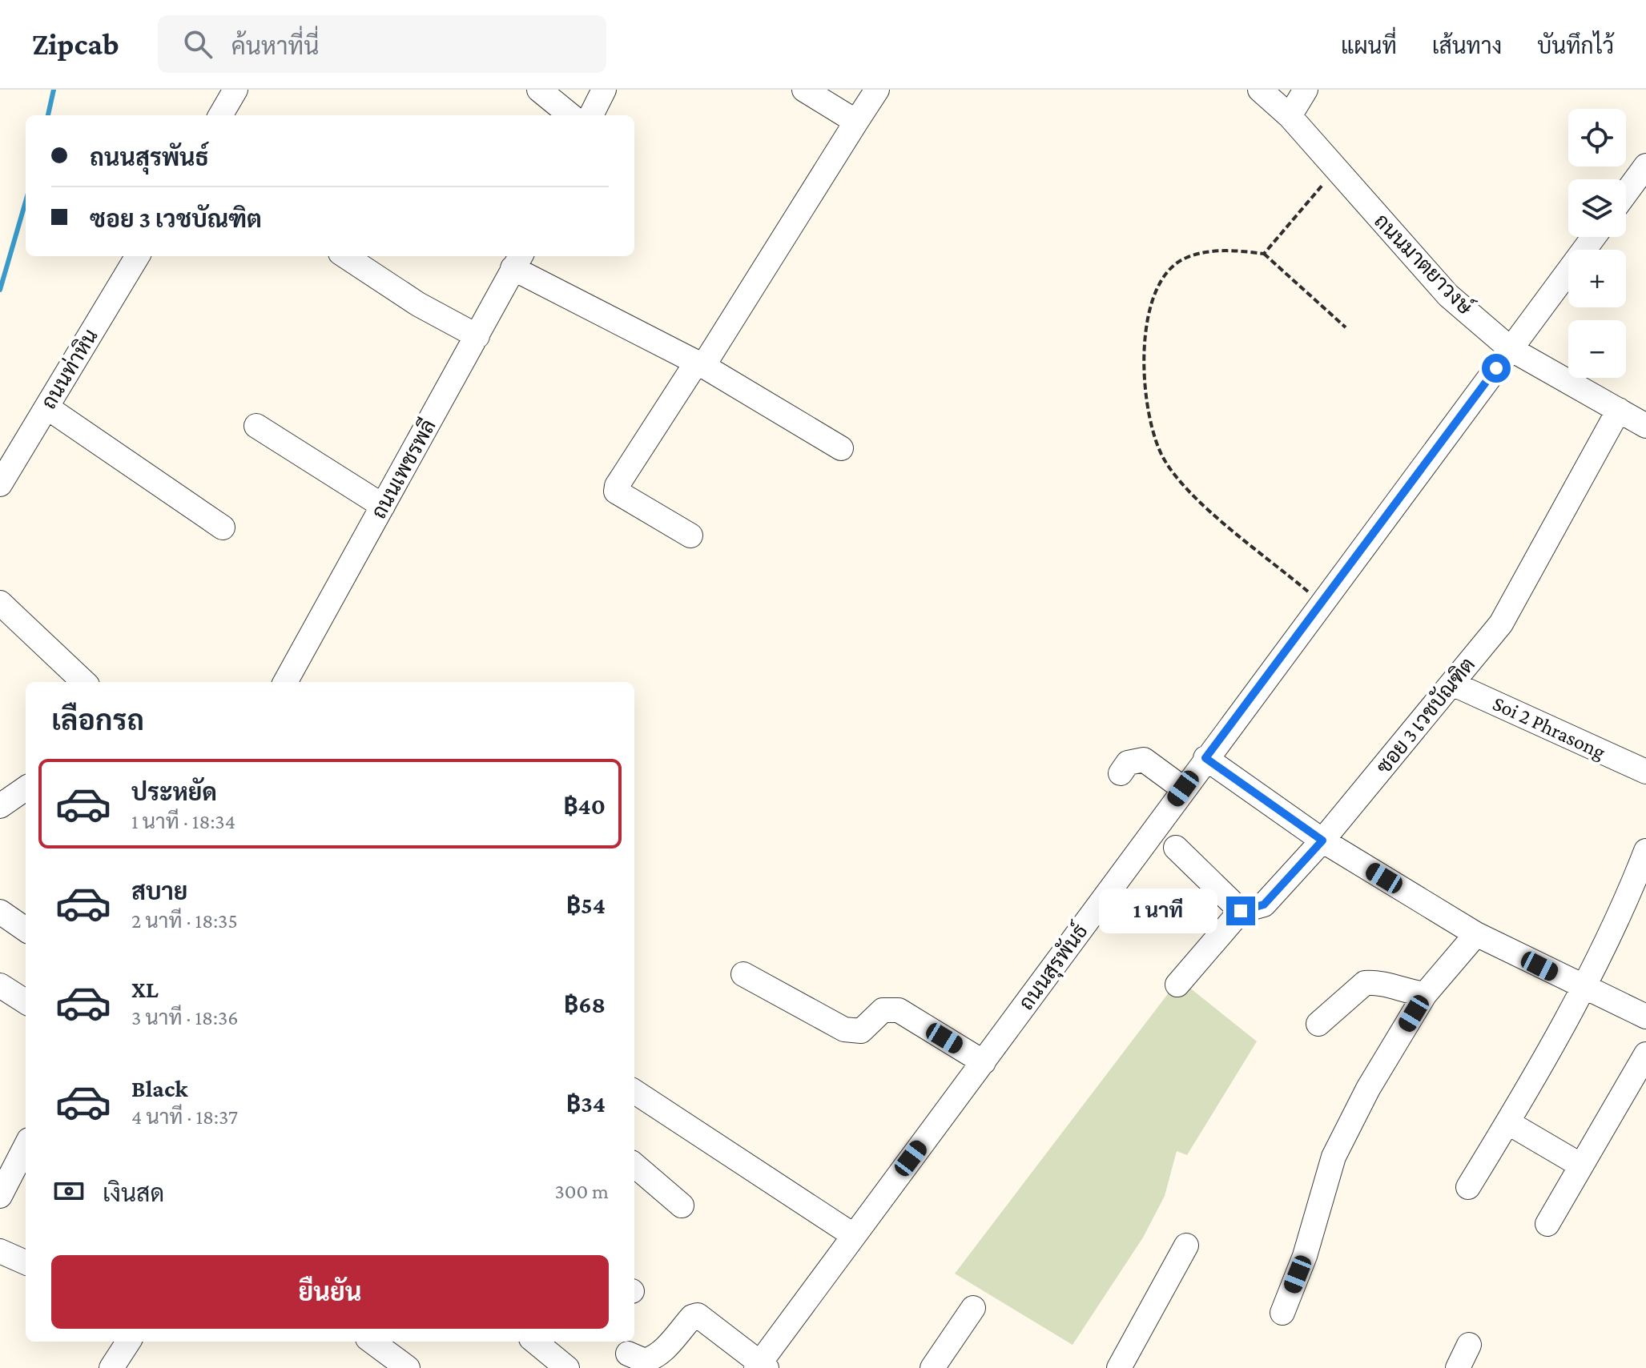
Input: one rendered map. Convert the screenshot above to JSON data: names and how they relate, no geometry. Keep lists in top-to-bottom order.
{
  "streets": {
    "street": [
      "ถนนมาตยาวงษ์",
      "ถนนท่าหิน",
      "ถนนเพชรพลี",
      "ซอย 3 เวชบัณฑิต",
      "Soi 2 Phrasong",
      "ถนนสุรพันธ์"
    ]
  },
  "crossings": [
    ["ถนนมาตยาวงษ์", "ซอย 3 เวชบัณฑิต"],
    ["ถนนมาตยาวงษ์", "ถนนสุรพันธ์"],
    ["ซอย 3 เวชบัณฑิต", "Soi 2 Phrasong"]
  ],
  "page": {
    "header": "Zipcab",
    "search": "ค้นหาที่นี่",
    "nav": ["แผนที่", "เส้นทาง", "บันทึกไว้"],
    "map_buttons": ["+", "−"],
    "banner": ["ถนนสุรพันธ์", "ซอย 3 เวชบัณฑิต"],
    "heading": "เลือกรถ",
    "list": [
      {
        "name": "ประหยัด",
        "note": "1 นาที · 18:34",
        "value": "฿40"
      },
      {
        "name": "สบาย",
        "note": "2 นาที · 18:35",
        "value": "฿54"
      },
      {
        "name": "XL",
        "note": "3 นาที · 18:36",
        "value": "฿68"
      },
      {
        "name": "Black",
        "note": "4 นาที · 18:37",
        "value": "฿34"
      }
    ],
    "bubble": "1 นาที",
    "pay": ["เงินสด", "300 m"],
    "buttons": "ยืนยัน"
  }
}
